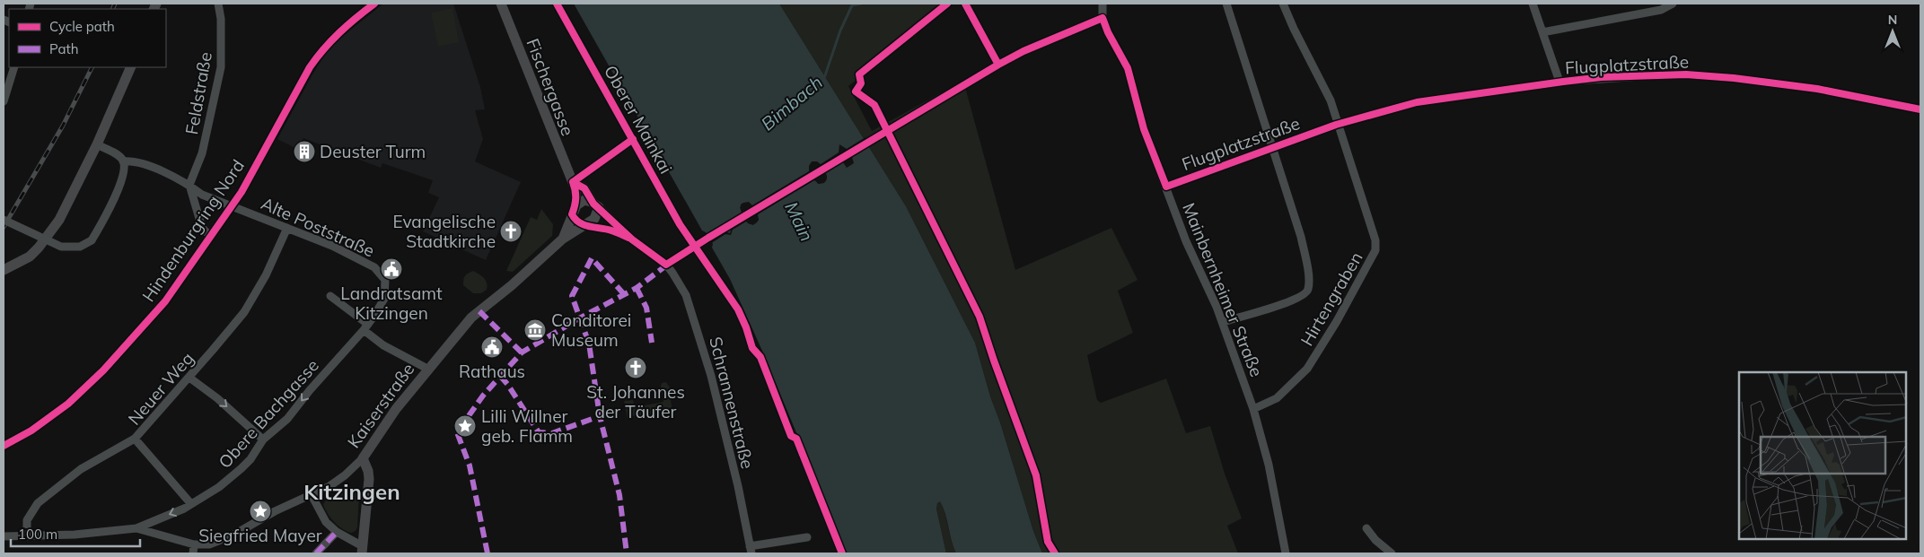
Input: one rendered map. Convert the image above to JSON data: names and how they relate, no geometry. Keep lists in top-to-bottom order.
{
  "streets": {
    "street": [
      "Flugplatzstraße",
      "Fischergasse",
      "Feldstraße",
      "Oberer Mainkai",
      "Alte Poststraße",
      "Hindenburgring Nord",
      "Mainbernheimer Straße",
      "Hirtengraben",
      "Neuer Weg",
      "Schrannenstraße",
      "Kaiserstraße",
      "Obere Bachgasse"
    ]
  },
  "crossings": [
    ["Flugplatzstraße", "Mainbernheimer Straße"],
    ["Flugplatzstraße", "Hirtengraben"],
    ["Feldstraße", "Alte Poststraße"],
    ["Alte Poststraße", "Neuer Weg"],
    ["Alte Poststraße", "Obere Bachgasse"],
    ["Mainbernheimer Straße", "Hirtengraben"]
  ],
  "one_way": ["Obere Bachgasse"],
  "districts": ["Kitzingen"],
  "water": ["Bimbach", "Main"],
  "places": {
    "building": ["Deuster Turm"],
    "church": ["Evangelische Stadtkirche", "St. Johannes der Täufer"],
    "public building": ["Landratsamt Kitzingen", "Rathaus"],
    "museum": ["Conditorei Museum"],
    "place": ["Lilli Willner geb. Flamm", "Siegfried Mayer"]
  },
  "legend": ["Cycle path", "Path"],
  "scale_bar": "100 m",
  "north": "top"
}
